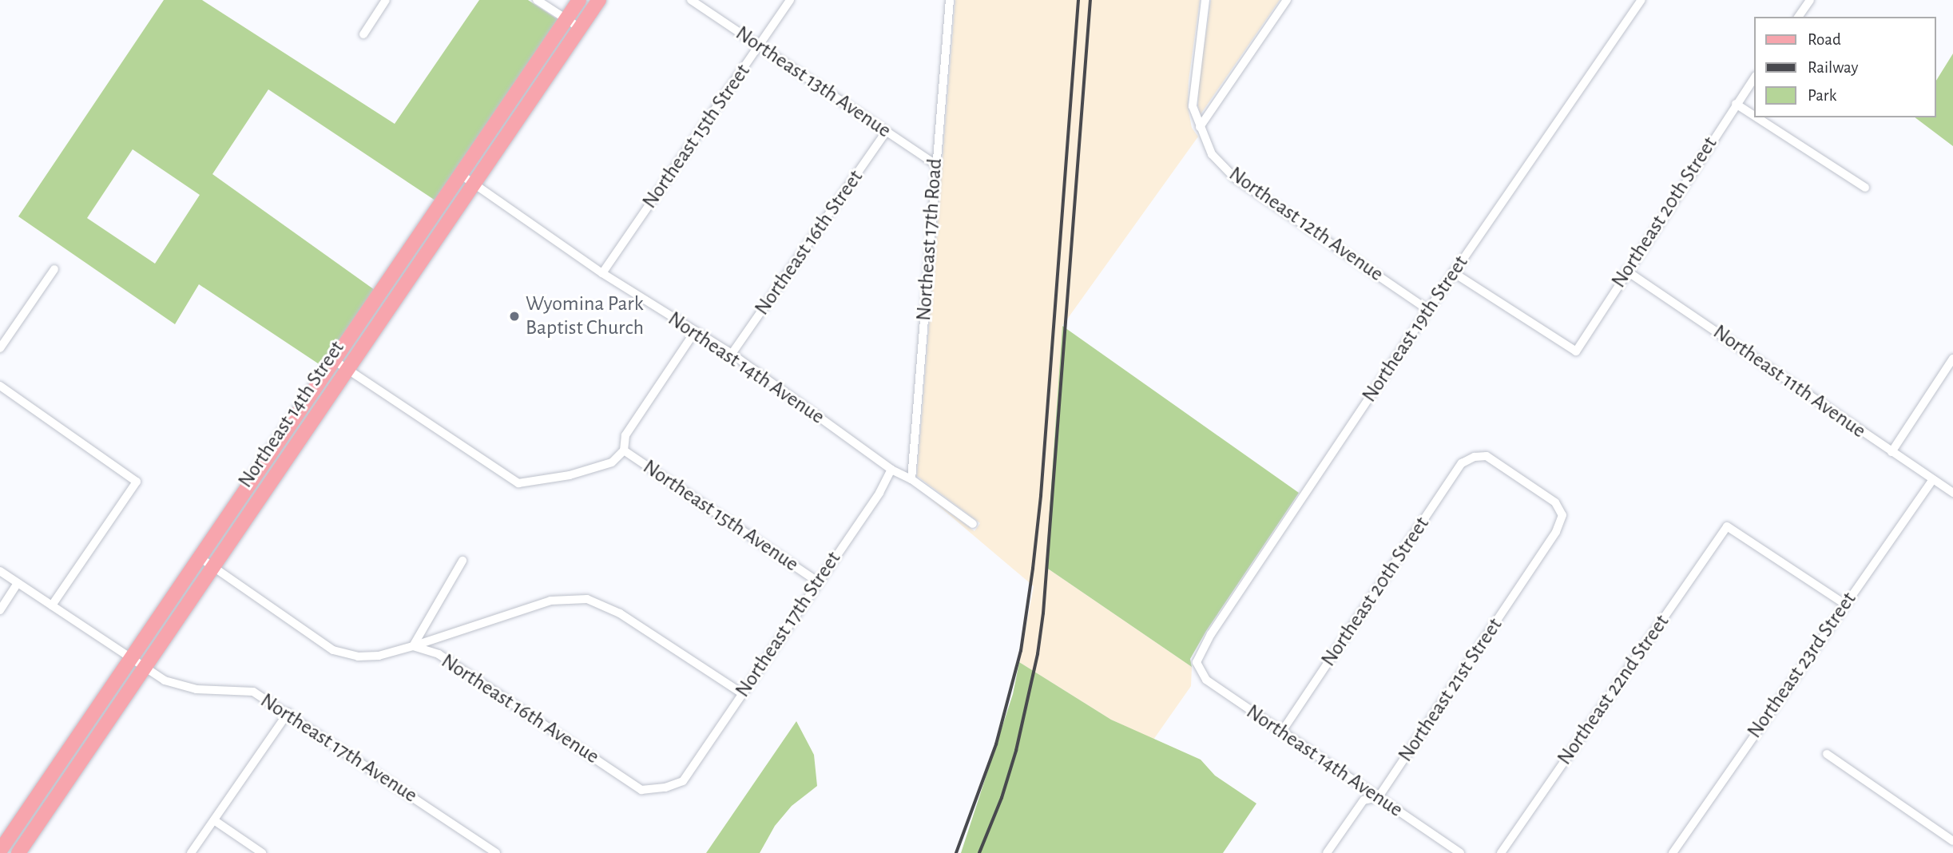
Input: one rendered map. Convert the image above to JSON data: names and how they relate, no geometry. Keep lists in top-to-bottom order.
{
  "streets": {
    "main road": ["Northeast 14th Street"],
    "street": [
      "Northeast 13th Avenue",
      "Northeast 15th Street",
      "Northeast 20th Street",
      "Northeast 12th Avenue",
      "Northeast 17th Road",
      "Northeast 16th Street",
      "Northeast 19th Street",
      "Northeast 14th Avenue",
      "Northeast 11th Avenue",
      "Northeast 15th Avenue",
      "Northeast 17th Street",
      "Northeast 23rd Street",
      "Northeast 21st Street",
      "Northeast 22nd Street",
      "Northeast 16th Avenue",
      "Northeast 17th Avenue"
    ]
  },
  "crossings": [
    ["Northeast 13th Avenue", "Northeast 15th Street"],
    ["Northeast 13th Avenue", "Northeast 17th Road"],
    ["Northeast 13th Avenue", "Northeast 16th Street"],
    ["Northeast 15th Street", "Northeast 14th Avenue"],
    ["Northeast 20th Street", "Northeast 19th Street"],
    ["Northeast 20th Street", "Northeast 14th Avenue"],
    ["Northeast 20th Street", "Northeast 11th Avenue"],
    ["Northeast 20th Street", "Northeast 21st Street"],
    ["Northeast 12th Avenue", "Northeast 19th Street"],
    ["Northeast 16th Street", "Northeast 14th Avenue"],
    ["Northeast 19th Street", "Northeast 14th Avenue"],
    ["Northeast 14th Avenue", "Northeast 14th Street"],
    ["Northeast 14th Avenue", "Northeast 17th Street"],
    ["Northeast 14th Avenue", "Northeast 21st Street"],
    ["Northeast 11th Avenue", "Northeast 23rd Street"],
    ["Northeast 14th Street", "Northeast 17th Avenue"],
    ["Northeast 15th Avenue", "Northeast 17th Street"],
    ["Northeast 17th Street", "Northeast 16th Avenue"],
    ["Northeast 23rd Street", "Northeast 22nd Street"]
  ],
  "places": ["Wyomina Park Baptist Church"],
  "legend": ["Road", "Railway", "Park"]
}
